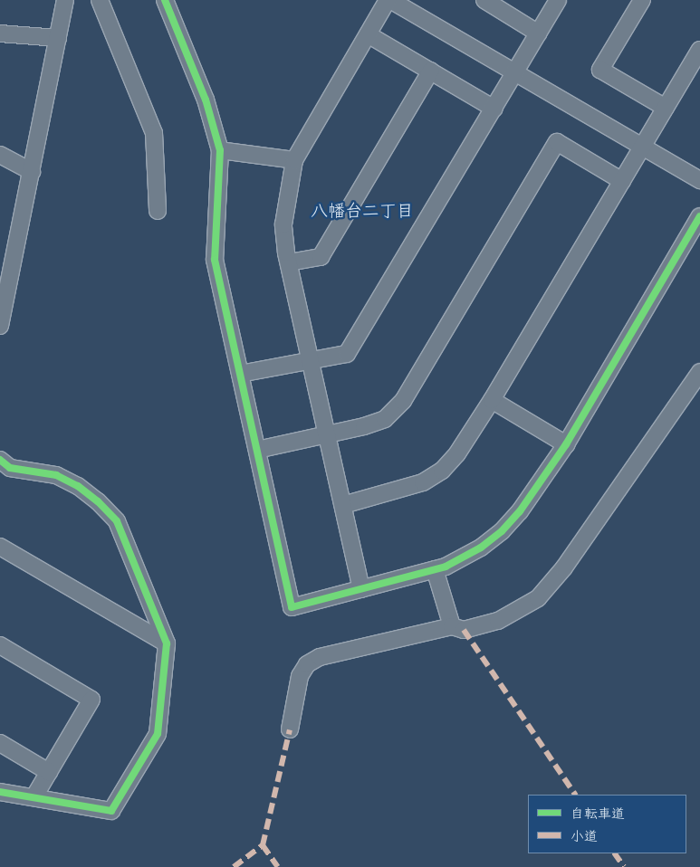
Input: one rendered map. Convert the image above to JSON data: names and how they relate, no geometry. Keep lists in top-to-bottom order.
{
  "districts": ["八幡台二丁目"],
  "legend": ["自転車道", "小道"]
}
